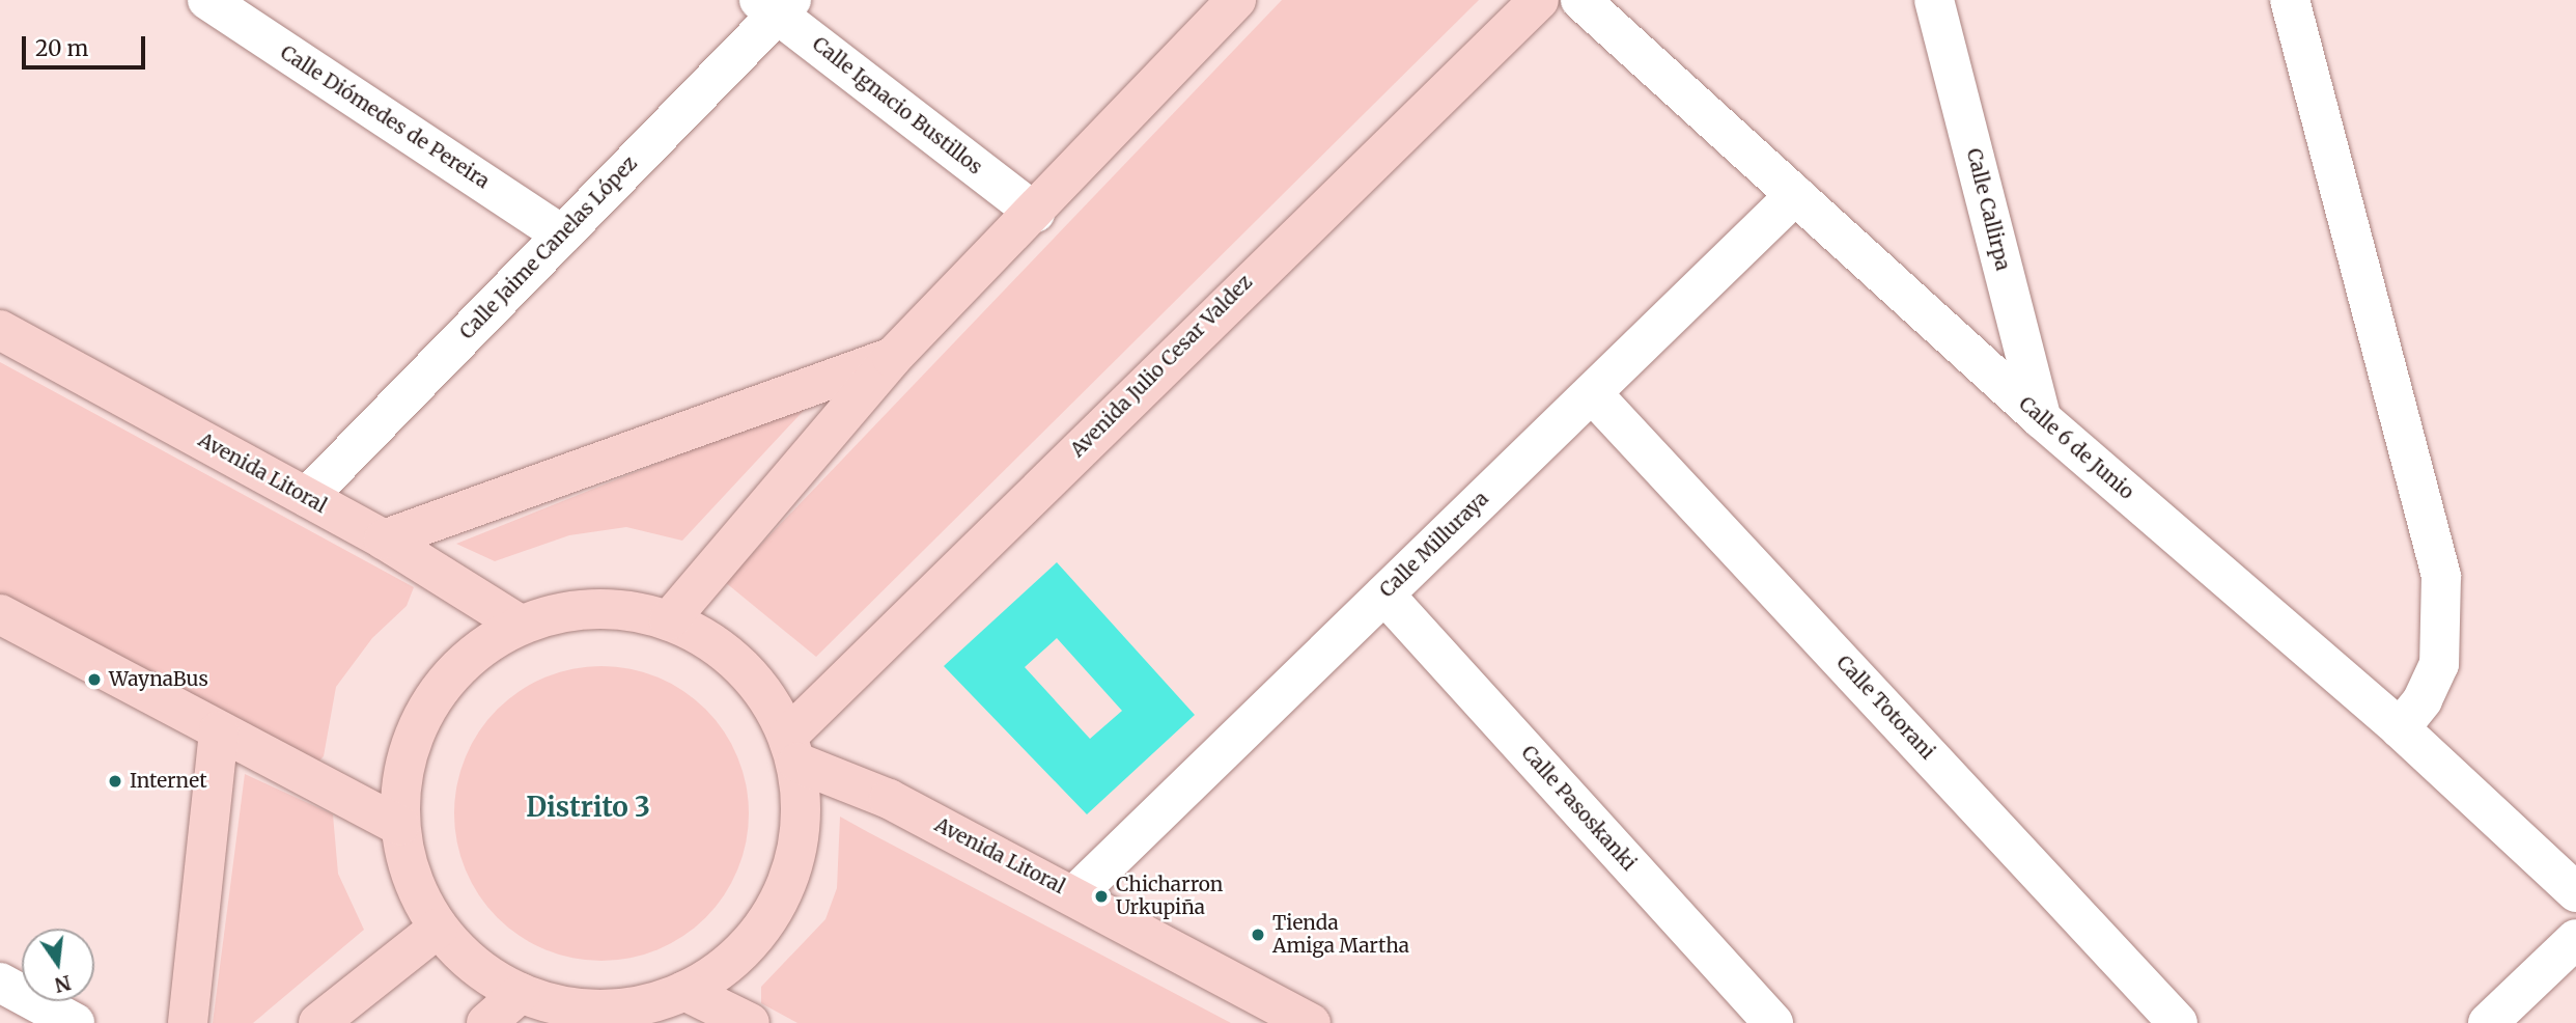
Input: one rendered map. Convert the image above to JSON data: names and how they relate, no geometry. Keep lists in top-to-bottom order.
{
  "streets": {
    "main road": ["Avenida Julio Cesar Valdez", "Avenida Litoral"],
    "street": [
      "Calle Ignacio Bustillos",
      "Calle Diómedes de Pereira",
      "Calle Callirpa",
      "Calle Jaime Canelas López",
      "Calle 6 de Junio",
      "Calle Milluraya",
      "Calle Totorani",
      "Calle Pasoskanki"
    ]
  },
  "crossings": [
    ["Calle Ignacio Bustillos", "Calle Jaime Canelas López"],
    ["Calle Diómedes de Pereira", "Calle Jaime Canelas López"],
    ["Calle Callirpa", "Calle 6 de Junio"],
    ["Calle Jaime Canelas López", "Avenida Litoral"],
    ["Avenida Julio Cesar Valdez", "Avenida Litoral"],
    ["Calle 6 de Junio", "Calle Milluraya"],
    ["Avenida Litoral", "Calle Milluraya"],
    ["Calle Milluraya", "Calle Totorani"],
    ["Calle Milluraya", "Calle Pasoskanki"]
  ],
  "districts": ["Distrito 3"],
  "places": [
    "WaynaBus",
    "Internet",
    "Chicharron Urkupiña",
    "Tienda Amiga Martha"
  ],
  "scale_bar": "20 m",
  "north": "bottom"
}
